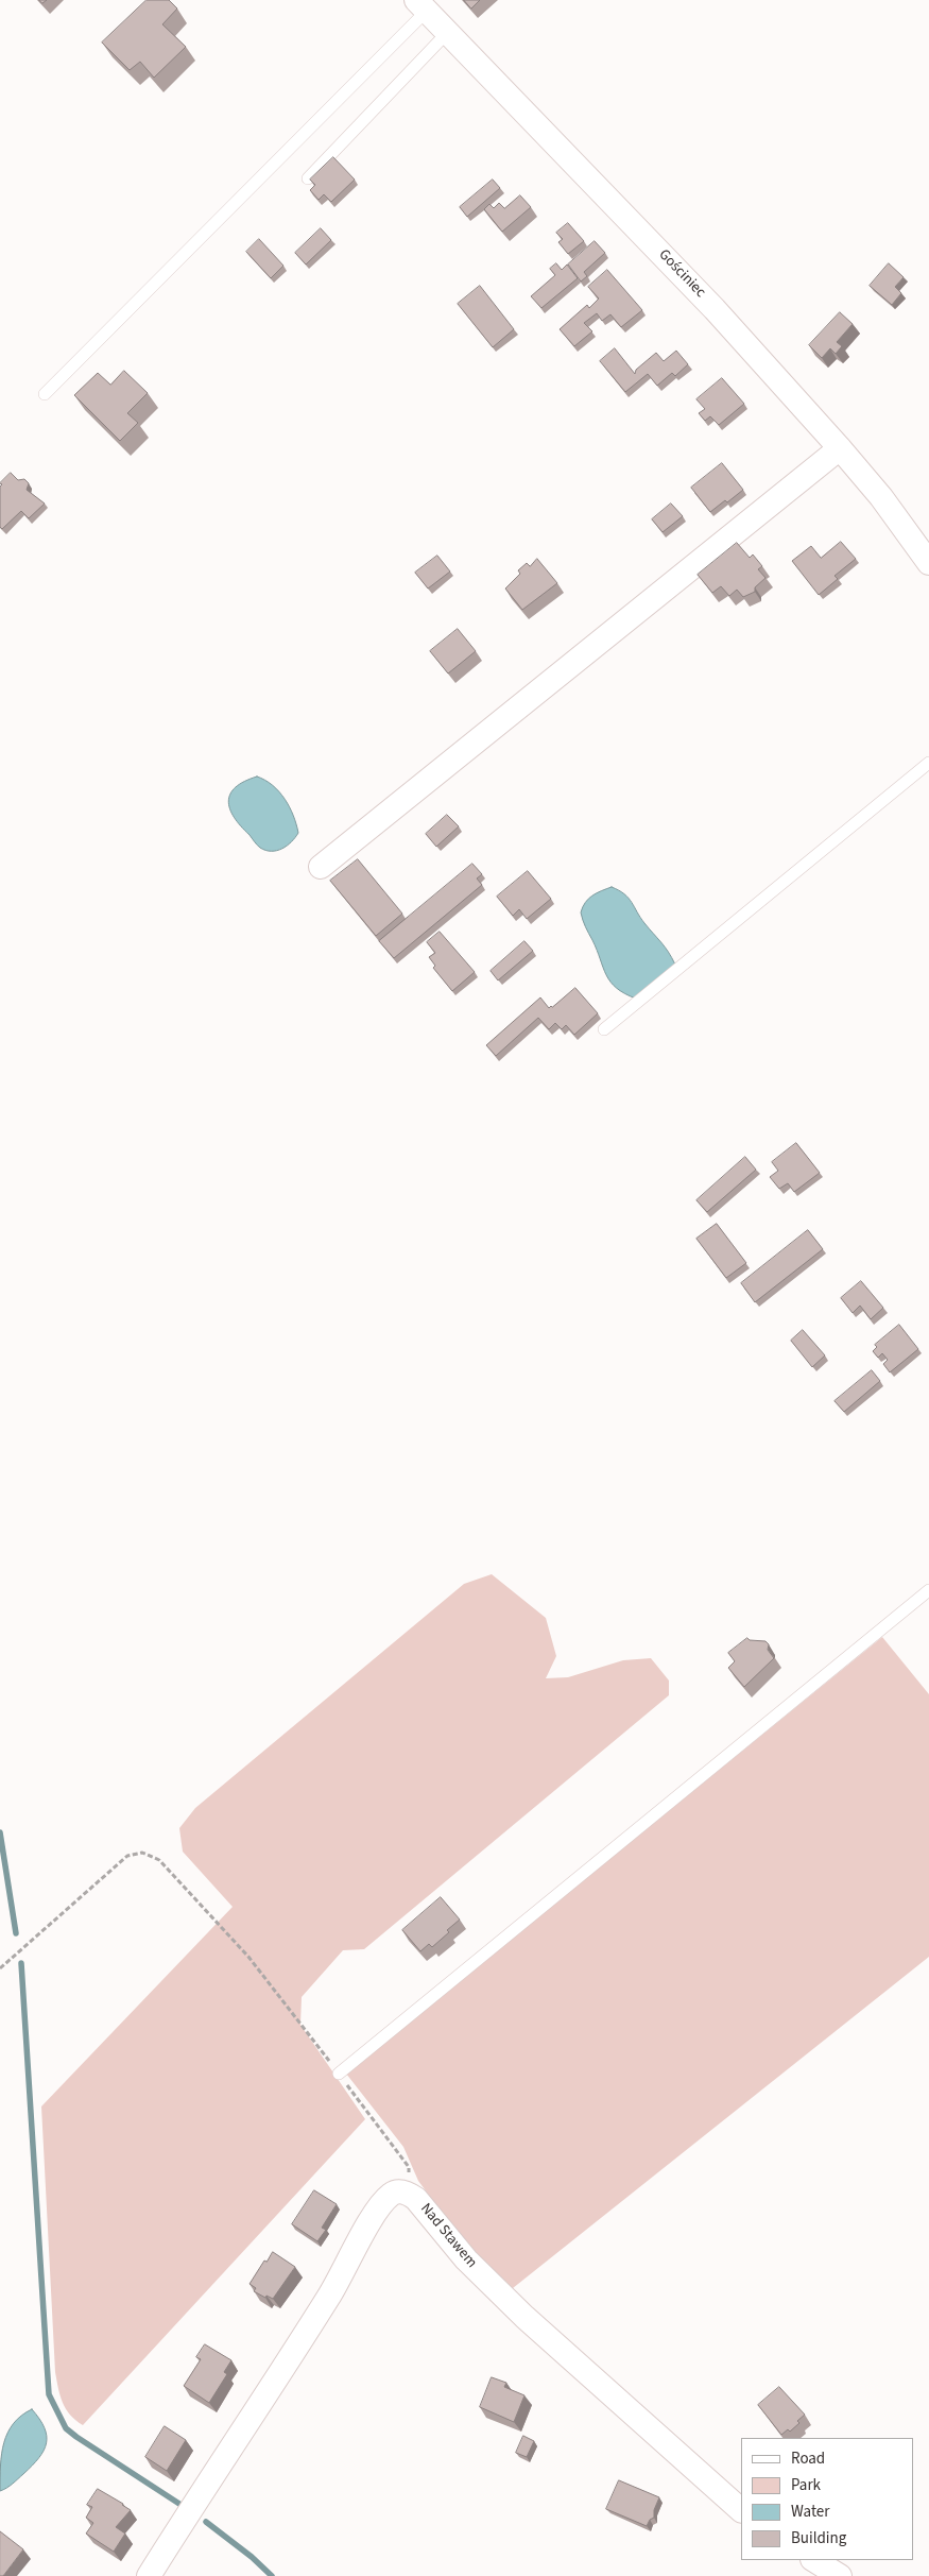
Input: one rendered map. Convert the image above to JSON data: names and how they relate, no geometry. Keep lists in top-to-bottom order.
{
  "streets": {
    "street": ["Gościniec", "Nad Stawem"]
  },
  "legend": [
    "Road",
    "Park",
    "Water",
    "Building"
  ]
}
